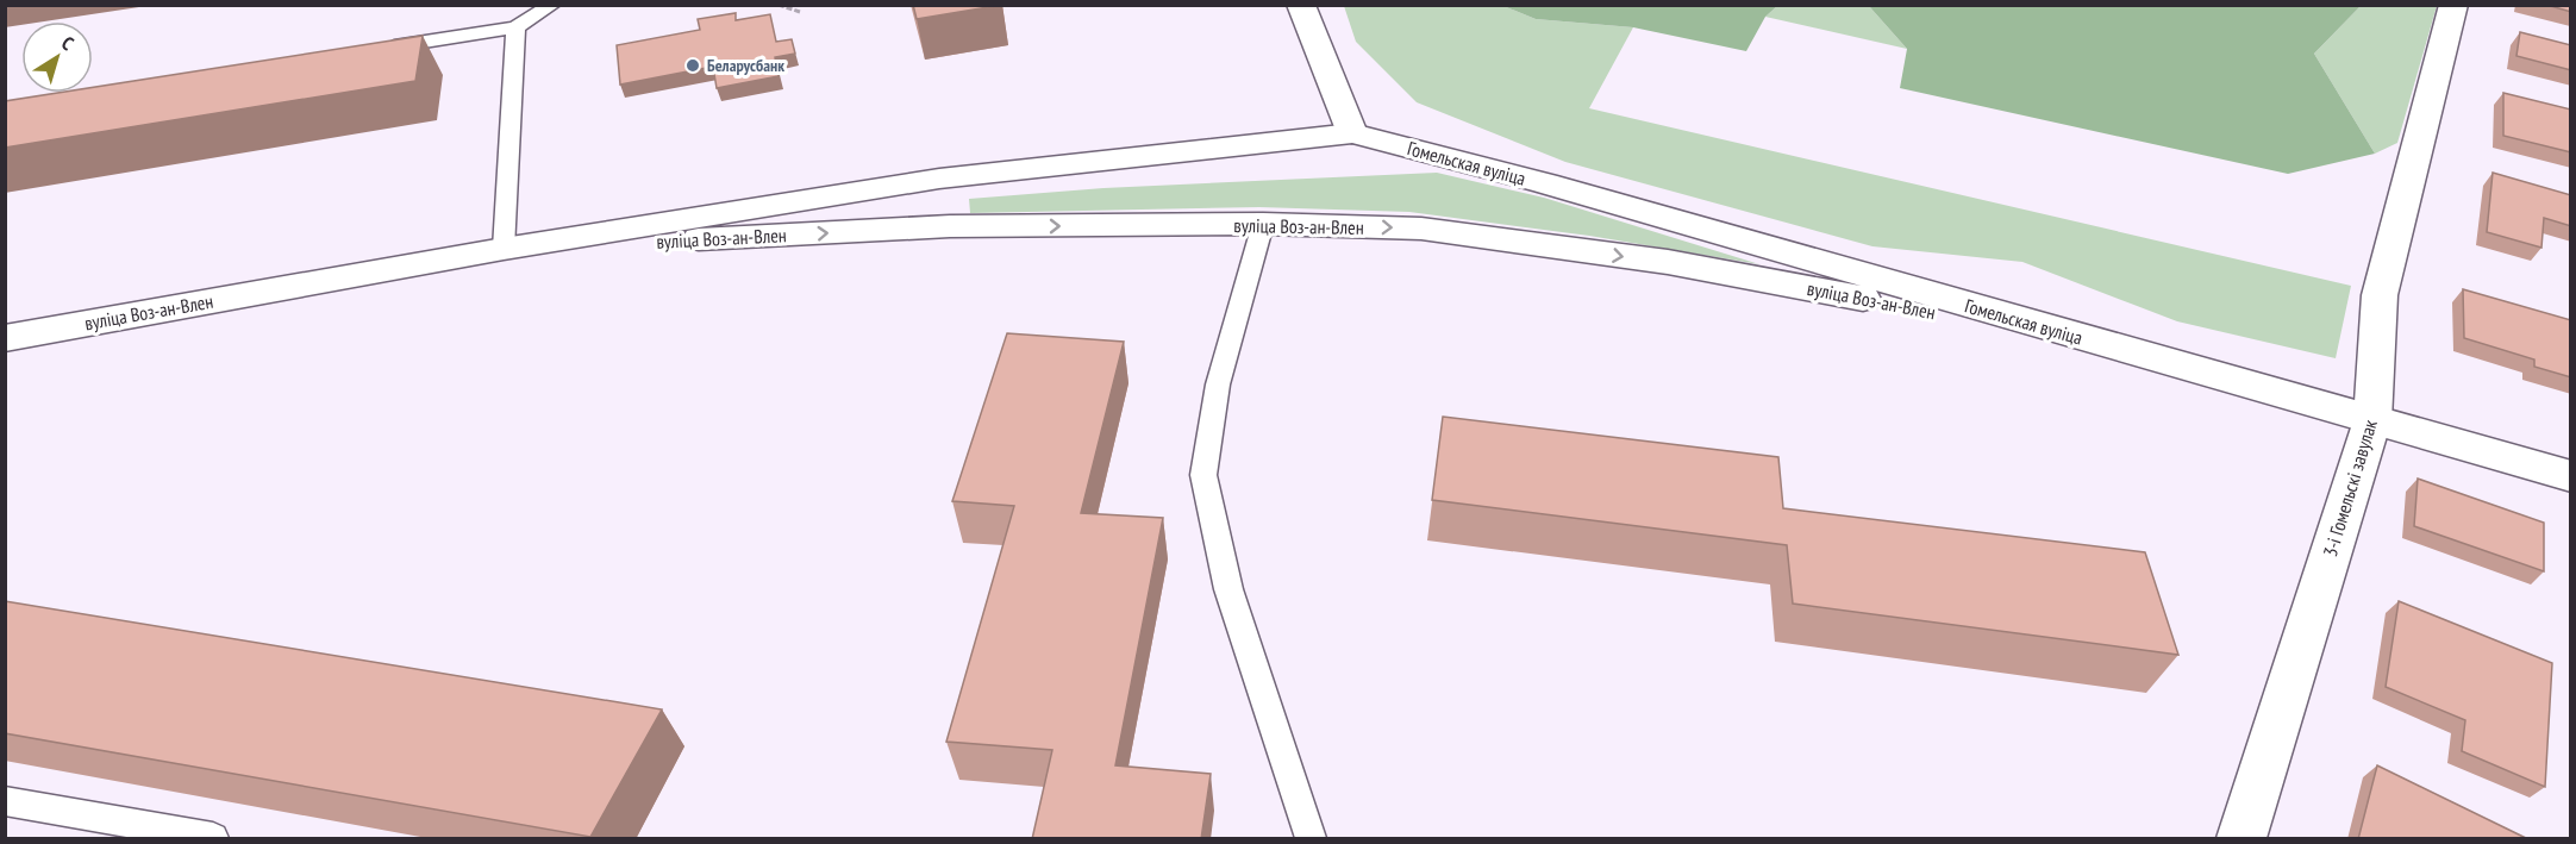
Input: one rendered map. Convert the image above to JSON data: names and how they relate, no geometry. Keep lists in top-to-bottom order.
{
  "streets": {
    "main road": ["Гомельская вуліца", "вуліца Воз-ан-Влен", "3-і Гомельскі завулак"]
  },
  "crossings": [
    ["Гомельская вуліца", "вуліца Воз-ан-Влен"],
    ["Гомельская вуліца", "3-і Гомельскі завулак"]
  ],
  "places": ["Беларусбанк"],
  "north": "top right"
}
